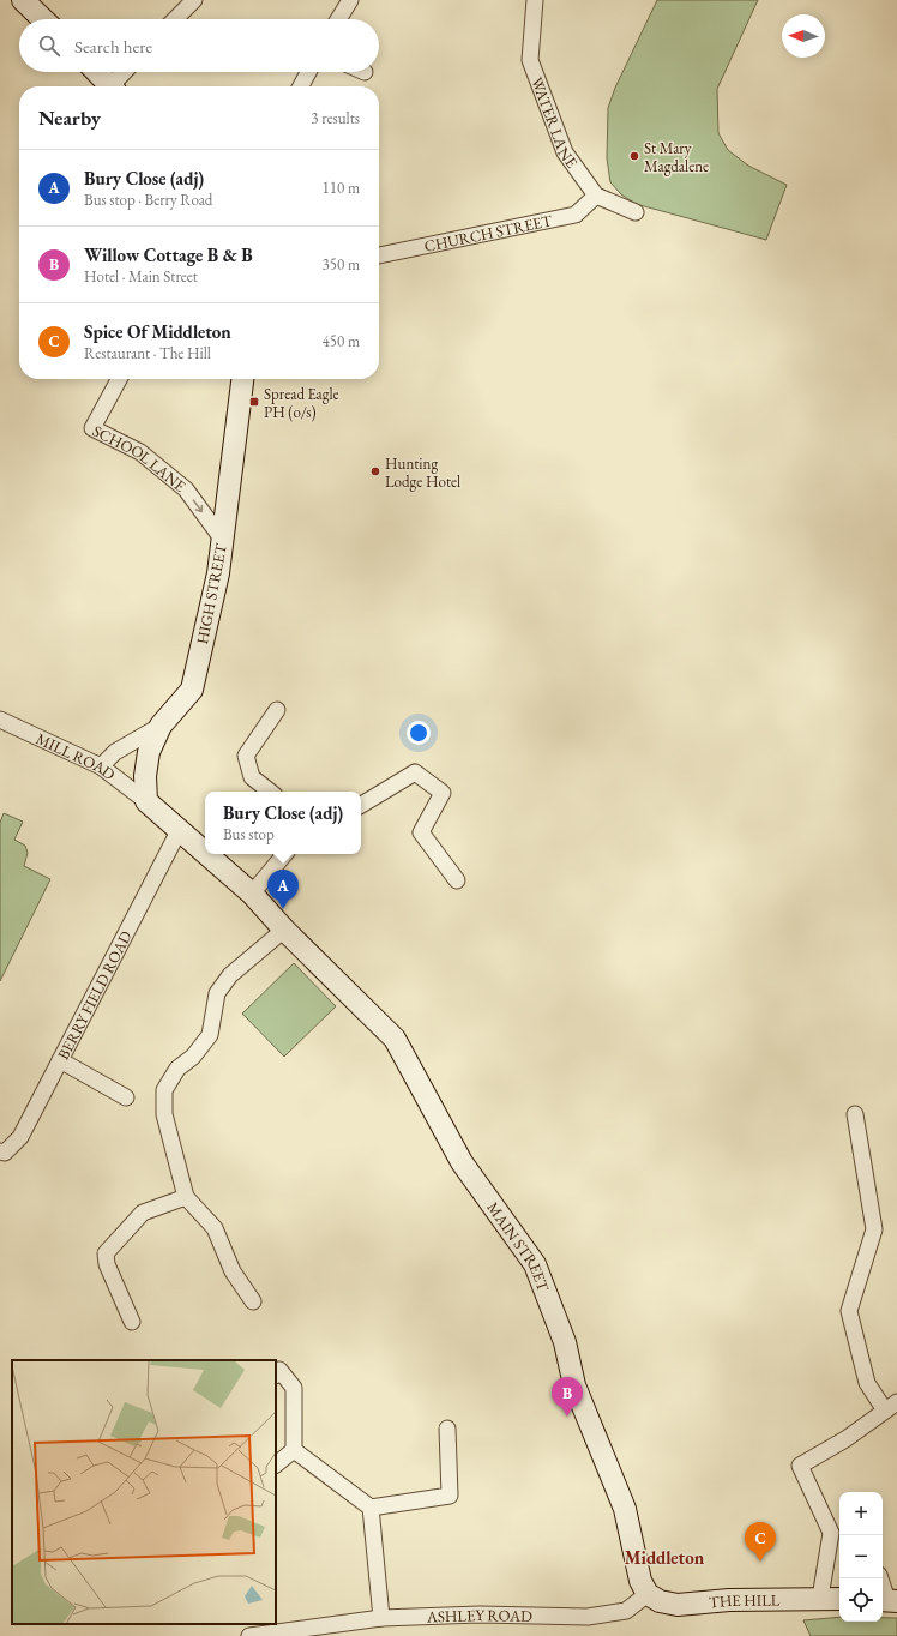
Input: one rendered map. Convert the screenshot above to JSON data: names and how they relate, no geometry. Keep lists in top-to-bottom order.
{
  "streets": {
    "main road": ["HIGH STREET", "MAIN STREET", "THE HILL"],
    "street": [
      "WATER LANE",
      "CHURCH STREET",
      "SCHOOL LANE",
      "MILL ROAD",
      "BERRY FIELD ROAD",
      "ASHLEY ROAD"
    ]
  },
  "crossings": [
    ["WATER LANE", "CHURCH STREET"],
    ["SCHOOL LANE", "HIGH STREET"],
    ["HIGH STREET", "MILL ROAD"],
    ["HIGH STREET", "MAIN STREET"],
    ["MILL ROAD", "MAIN STREET"],
    ["BERRY FIELD ROAD", "MAIN STREET"],
    ["MAIN STREET", "THE HILL"],
    ["MAIN STREET", "ASHLEY ROAD"],
    ["THE HILL", "ASHLEY ROAD"]
  ],
  "one_way": ["SCHOOL LANE"],
  "districts": ["Middleton"],
  "places": {
    "other": ["St Mary Magdalene", "Hunting Lodge Hotel"],
    "transit": ["Spread Eagle PH (o/s)"]
  },
  "north": "left",
  "page": {
    "search": "Search here",
    "heading": ["Nearby", "3 results"],
    "list": [
      {
        "mark": "A",
        "name": "Bury Close (adj)",
        "note": "Bus stop · Berry Road",
        "value": "110 m"
      },
      {
        "mark": "B",
        "name": "Willow Cottage B & B",
        "note": "Hotel · Main Street",
        "value": "350 m"
      },
      {
        "mark": "C",
        "name": "Spice Of Middleton",
        "note": "Restaurant · The Hill",
        "value": "450 m"
      }
    ],
    "popup": ["Bury Close (adj)", "Bus stop"],
    "pins": ["A", "B", "C"],
    "map_buttons": ["+", "−"]
  }
}
